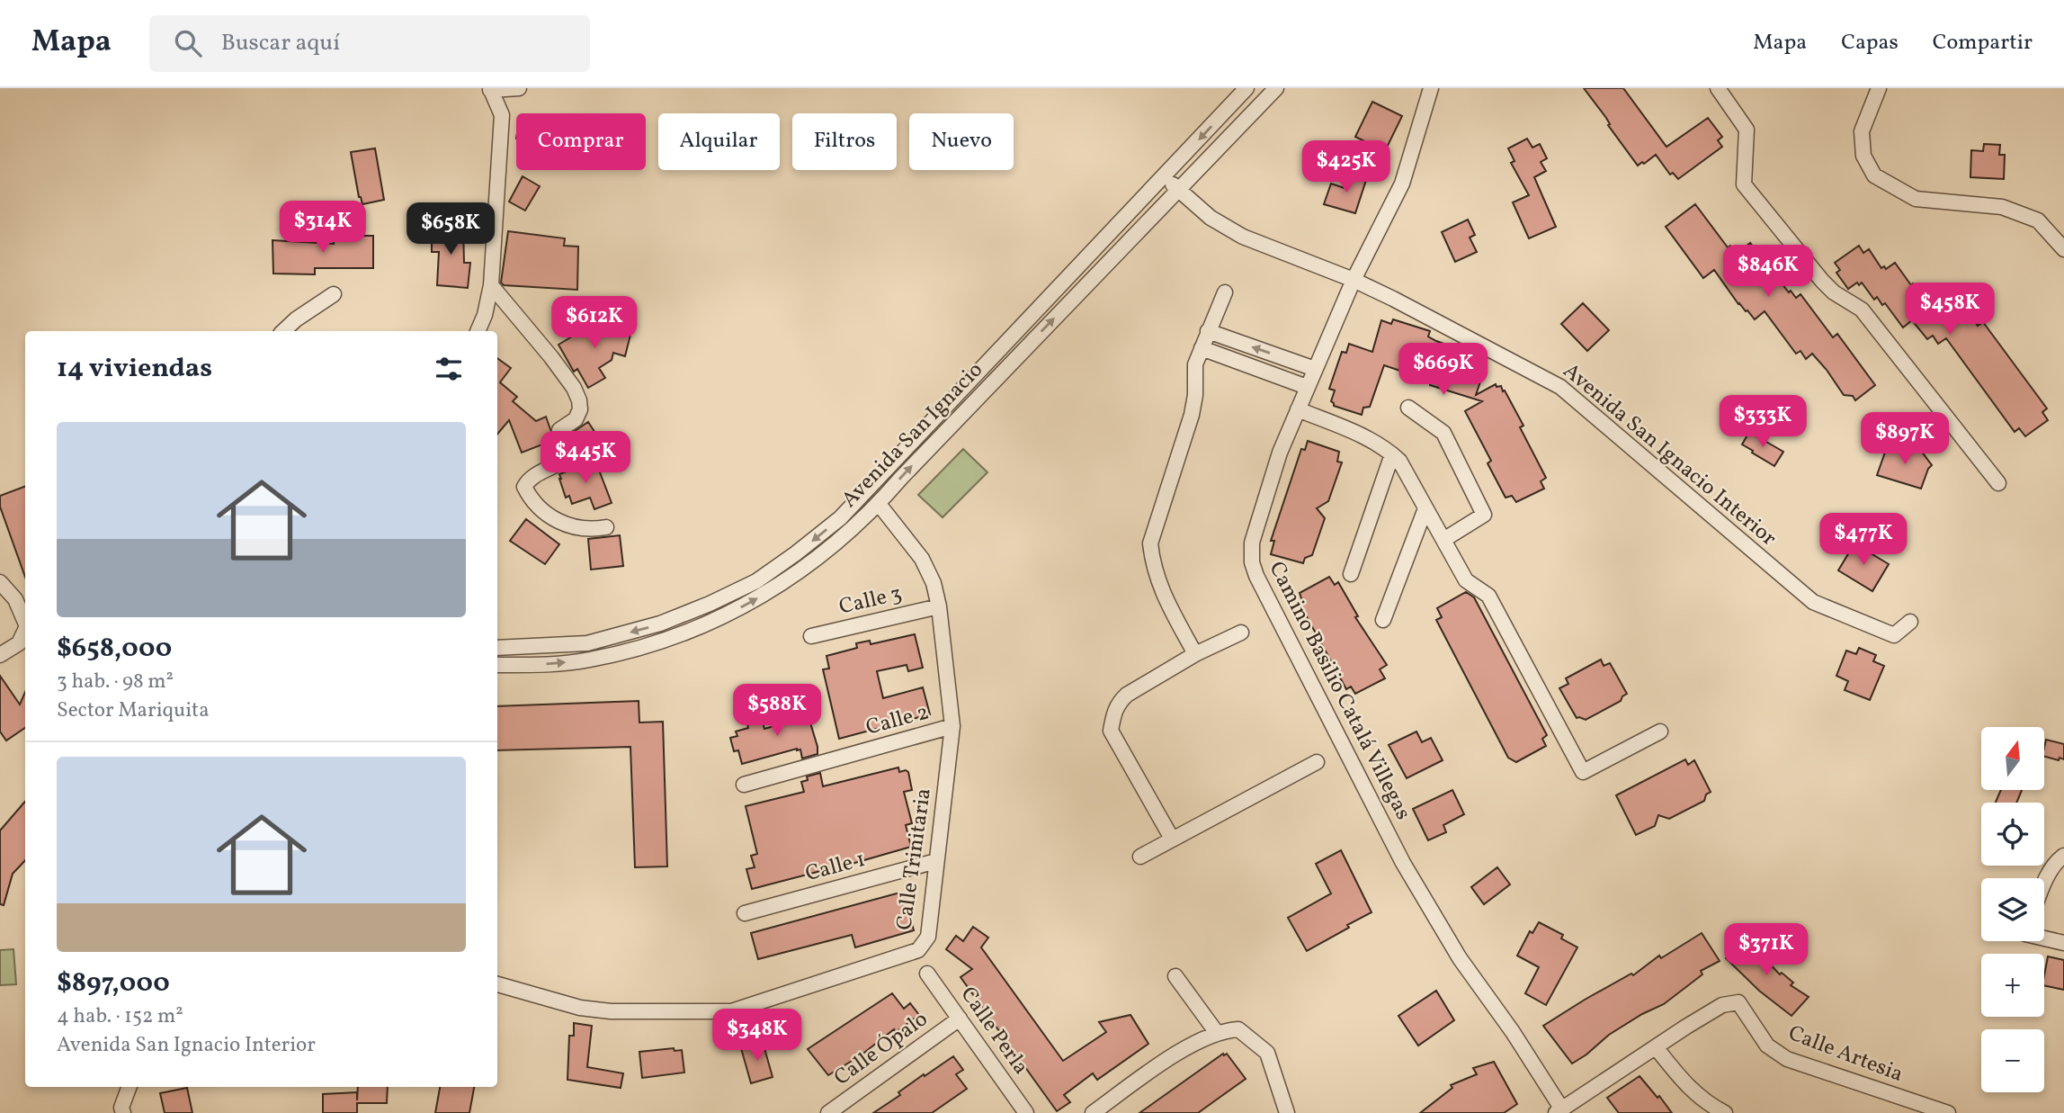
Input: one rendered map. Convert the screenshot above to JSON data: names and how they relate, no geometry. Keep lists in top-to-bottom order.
{
  "streets": {
    "street": [
      "Avenida San Ignacio",
      "Avenida San Ignacio Interior",
      "Calle 3",
      "Camino Basilio Catalá Villegas",
      "Calle 2",
      "Calle Trinitaria",
      "Calle 1",
      "Calle Perla",
      "Calle Ópalo",
      "Calle Artesia"
    ]
  },
  "crossings": [
    ["Avenida San Ignacio", "Avenida San Ignacio Interior"],
    ["Avenida San Ignacio", "Calle Trinitaria"],
    ["Avenida San Ignacio Interior", "Camino Basilio Catalá Villegas"],
    ["Calle 3", "Calle Trinitaria"],
    ["Camino Basilio Catalá Villegas", "Calle Artesia"],
    ["Calle 2", "Calle Trinitaria"],
    ["Calle Trinitaria", "Calle 1"],
    ["Calle Perla", "Calle Ópalo"]
  ],
  "north": "top",
  "page": {
    "header": "Mapa",
    "search": "Buscar aquí",
    "nav": ["Mapa", "Capas", "Compartir"],
    "chip": [
      "Comprar",
      "Alquilar",
      "Filtros",
      "Nuevo"
    ],
    "price": [
      "$425K",
      "$314K",
      "$658K",
      "$846K",
      "$458K",
      "$612K",
      "$669K",
      "$333K",
      "$897K",
      "$445K",
      "$477K",
      "$588K",
      "$371K",
      "$348K"
    ],
    "heading": "14 viviendas",
    "list": [
      {
        "name": "$658,000",
        "note": "3 hab. · 98 m² · Sector Mariquita"
      },
      {
        "name": "$897,000",
        "note": "4 hab. · 152 m² · Avenida San Ignacio Interior"
      }
    ],
    "map_buttons": ["+", "−"]
  }
}
